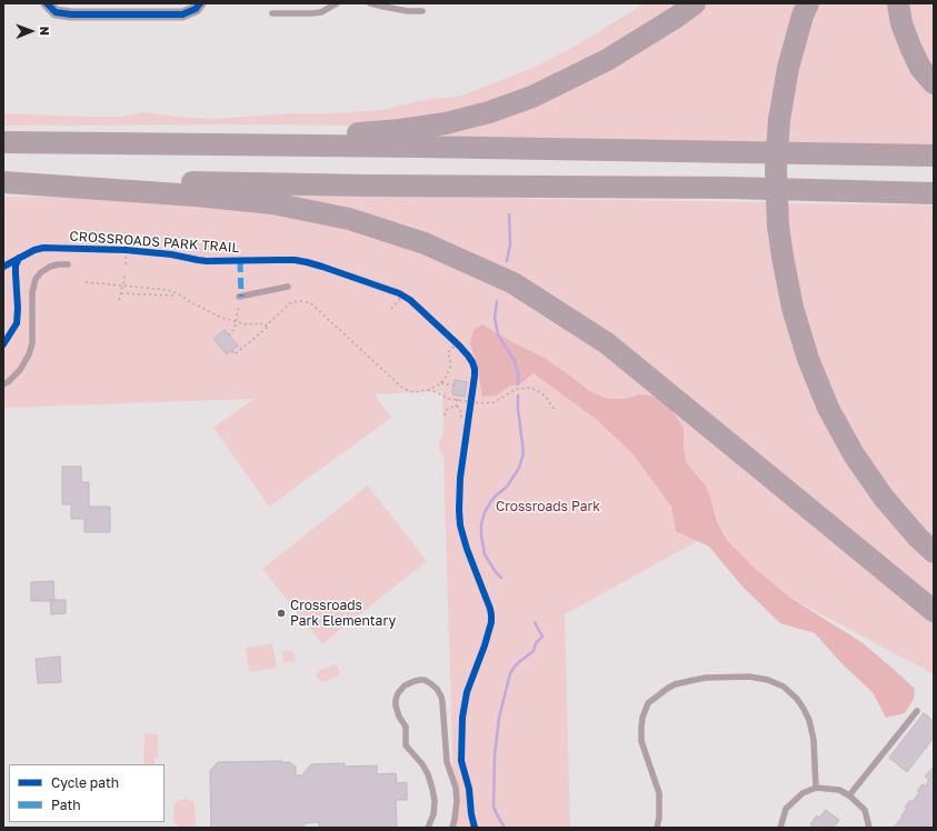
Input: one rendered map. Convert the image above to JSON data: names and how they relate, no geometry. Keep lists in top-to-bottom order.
{
  "streets": {
    "cycle path": ["CROSSROADS PARK TRAIL"]
  },
  "parks": ["Crossroads Park"],
  "places": ["Crossroads Park Elementary"],
  "legend": ["Cycle path", "Path"],
  "north": "right"
}
